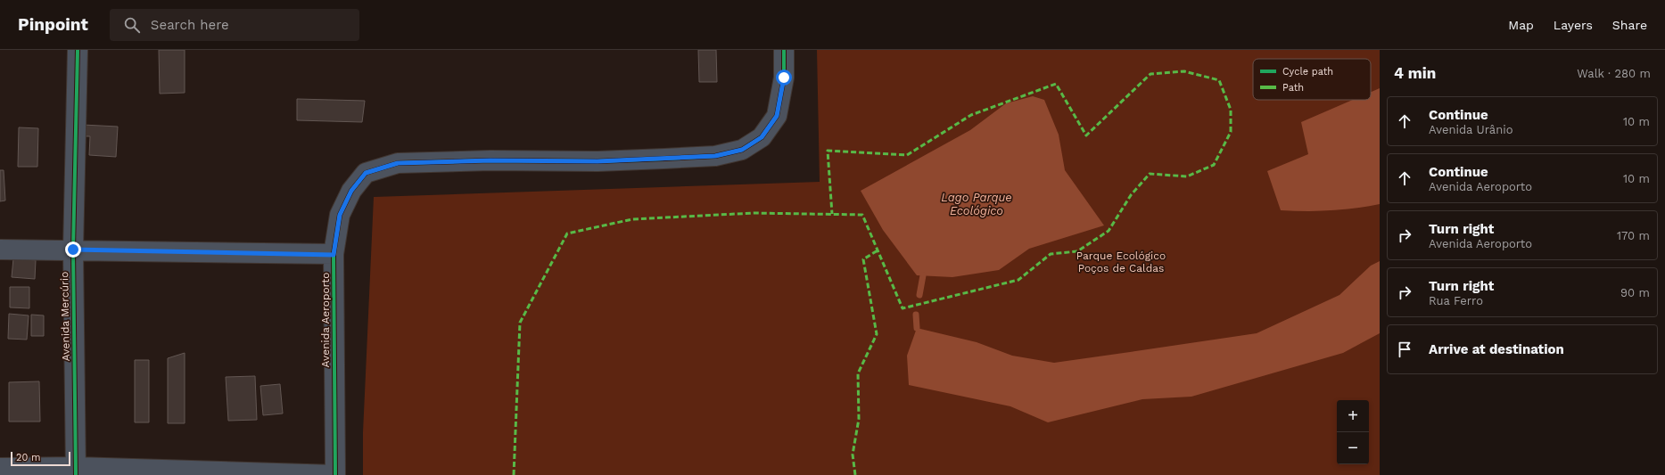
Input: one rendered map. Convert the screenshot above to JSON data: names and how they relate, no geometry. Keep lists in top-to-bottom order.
{
  "streets": {
    "street": ["Avenida Mercúrio", "Avenida Aeroporto"]
  },
  "water": ["Lago Parque Ecológico"],
  "parks": ["Parque Ecológico Poços de Caldas"],
  "legend": ["Cycle path", "Path"],
  "scale_bar": "20 m",
  "page": {
    "header": "Pinpoint",
    "search": "Search here",
    "nav": ["Map", "Layers", "Share"],
    "heading": ["4 min", "Walk · 280 m"],
    "list": [
      ["Continue", "Avenida Urânio", "10 m"],
      ["Continue", "Avenida Aeroporto", "10 m"],
      ["Turn right", "Avenida Aeroporto", "170 m"],
      ["Turn right", "Rua Ferro", "90 m"],
      "Arrive at destination"
    ],
    "map_buttons": ["+", "−"],
    "scale": "20 m"
  }
}
